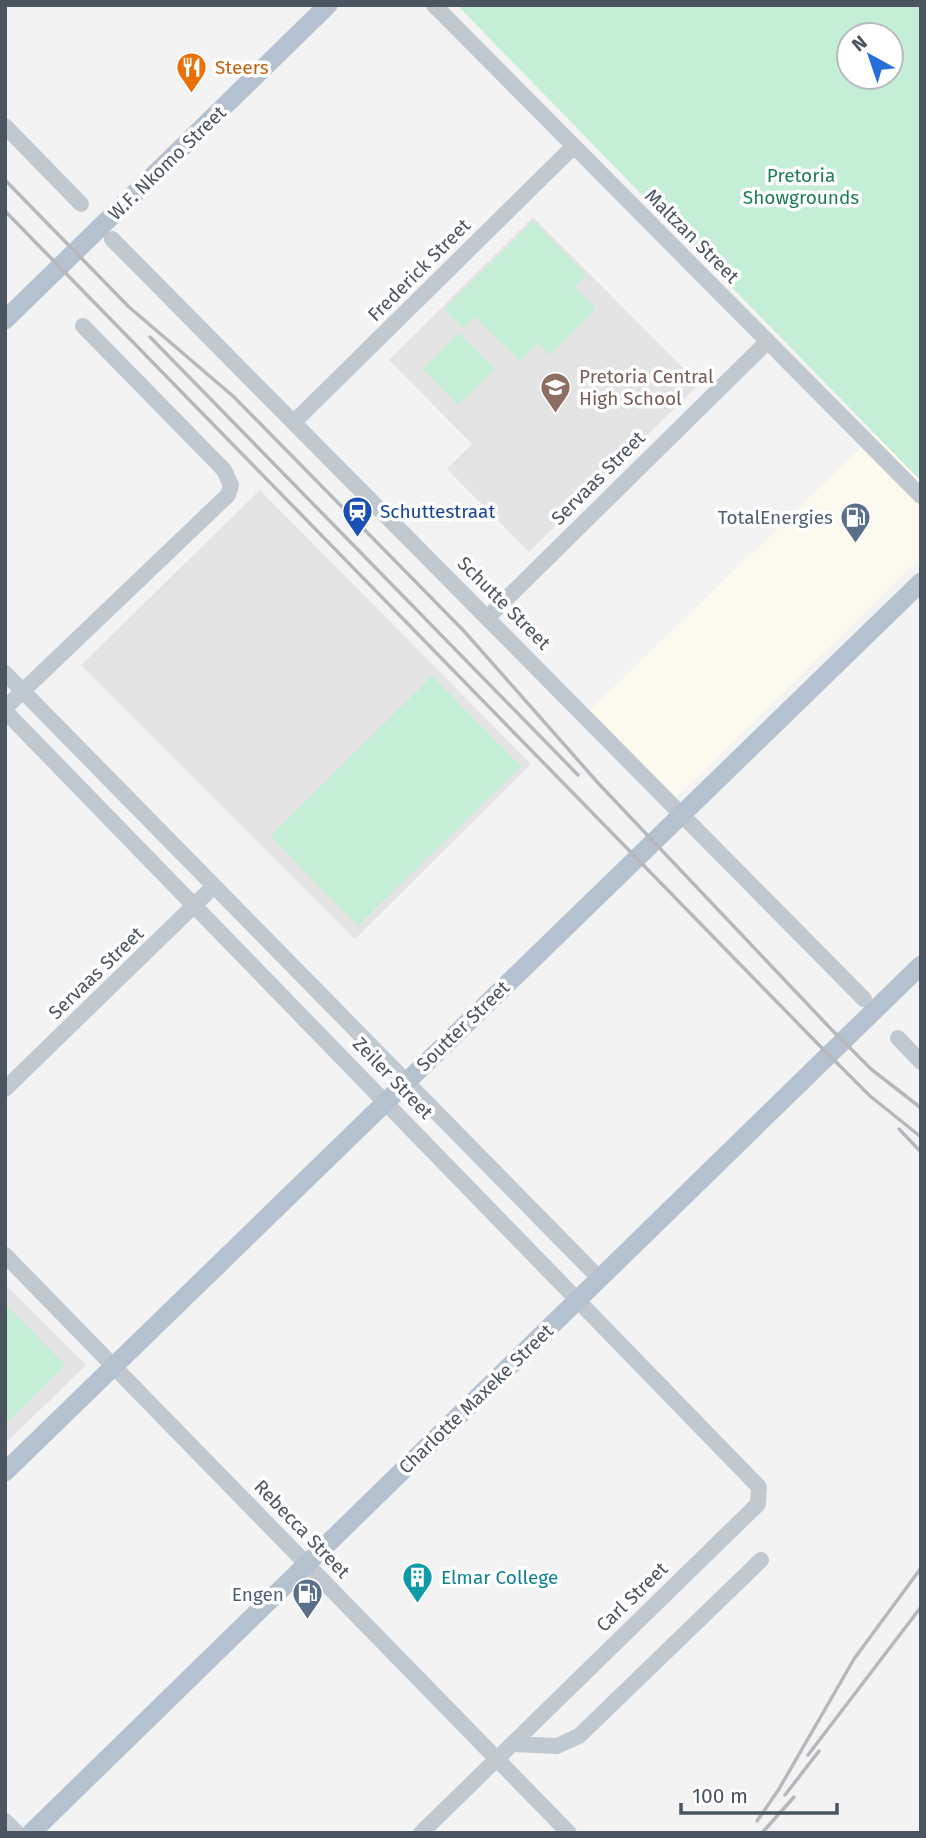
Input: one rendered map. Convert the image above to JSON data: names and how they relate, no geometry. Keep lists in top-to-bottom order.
{
  "streets": {
    "main road": ["W.F. Nkomo Street", "Soutter Street", "Charlotte Maxeke Street"],
    "street": [
      "Maltzan Street",
      "Frederick Street",
      "Servaas Street",
      "Schutte Street",
      "Zeiler Street",
      "Rebecca Street",
      "Carl Street"
    ]
  },
  "crossings": [
    ["Maltzan Street", "Frederick Street"],
    ["Maltzan Street", "Servaas Street"],
    ["Frederick Street", "Schutte Street"],
    ["Servaas Street", "Schutte Street"],
    ["Servaas Street", "Zeiler Street"],
    ["Schutte Street", "Soutter Street"],
    ["Soutter Street", "Zeiler Street"],
    ["Soutter Street", "Rebecca Street"],
    ["Zeiler Street", "Charlotte Maxeke Street"],
    ["Zeiler Street", "Carl Street"],
    ["Charlotte Maxeke Street", "Rebecca Street"],
    ["Rebecca Street", "Carl Street"]
  ],
  "parks": ["Pretoria Showgrounds"],
  "places": {
    "restaurant": ["Steers"],
    "school or university": ["Pretoria Central High School"],
    "station": ["Schuttestraat"],
    "fuel station": ["TotalEnergies", "Engen"],
    "building": ["Elmar College"]
  },
  "scale_bar": "100 m",
  "north": "top left"
}
